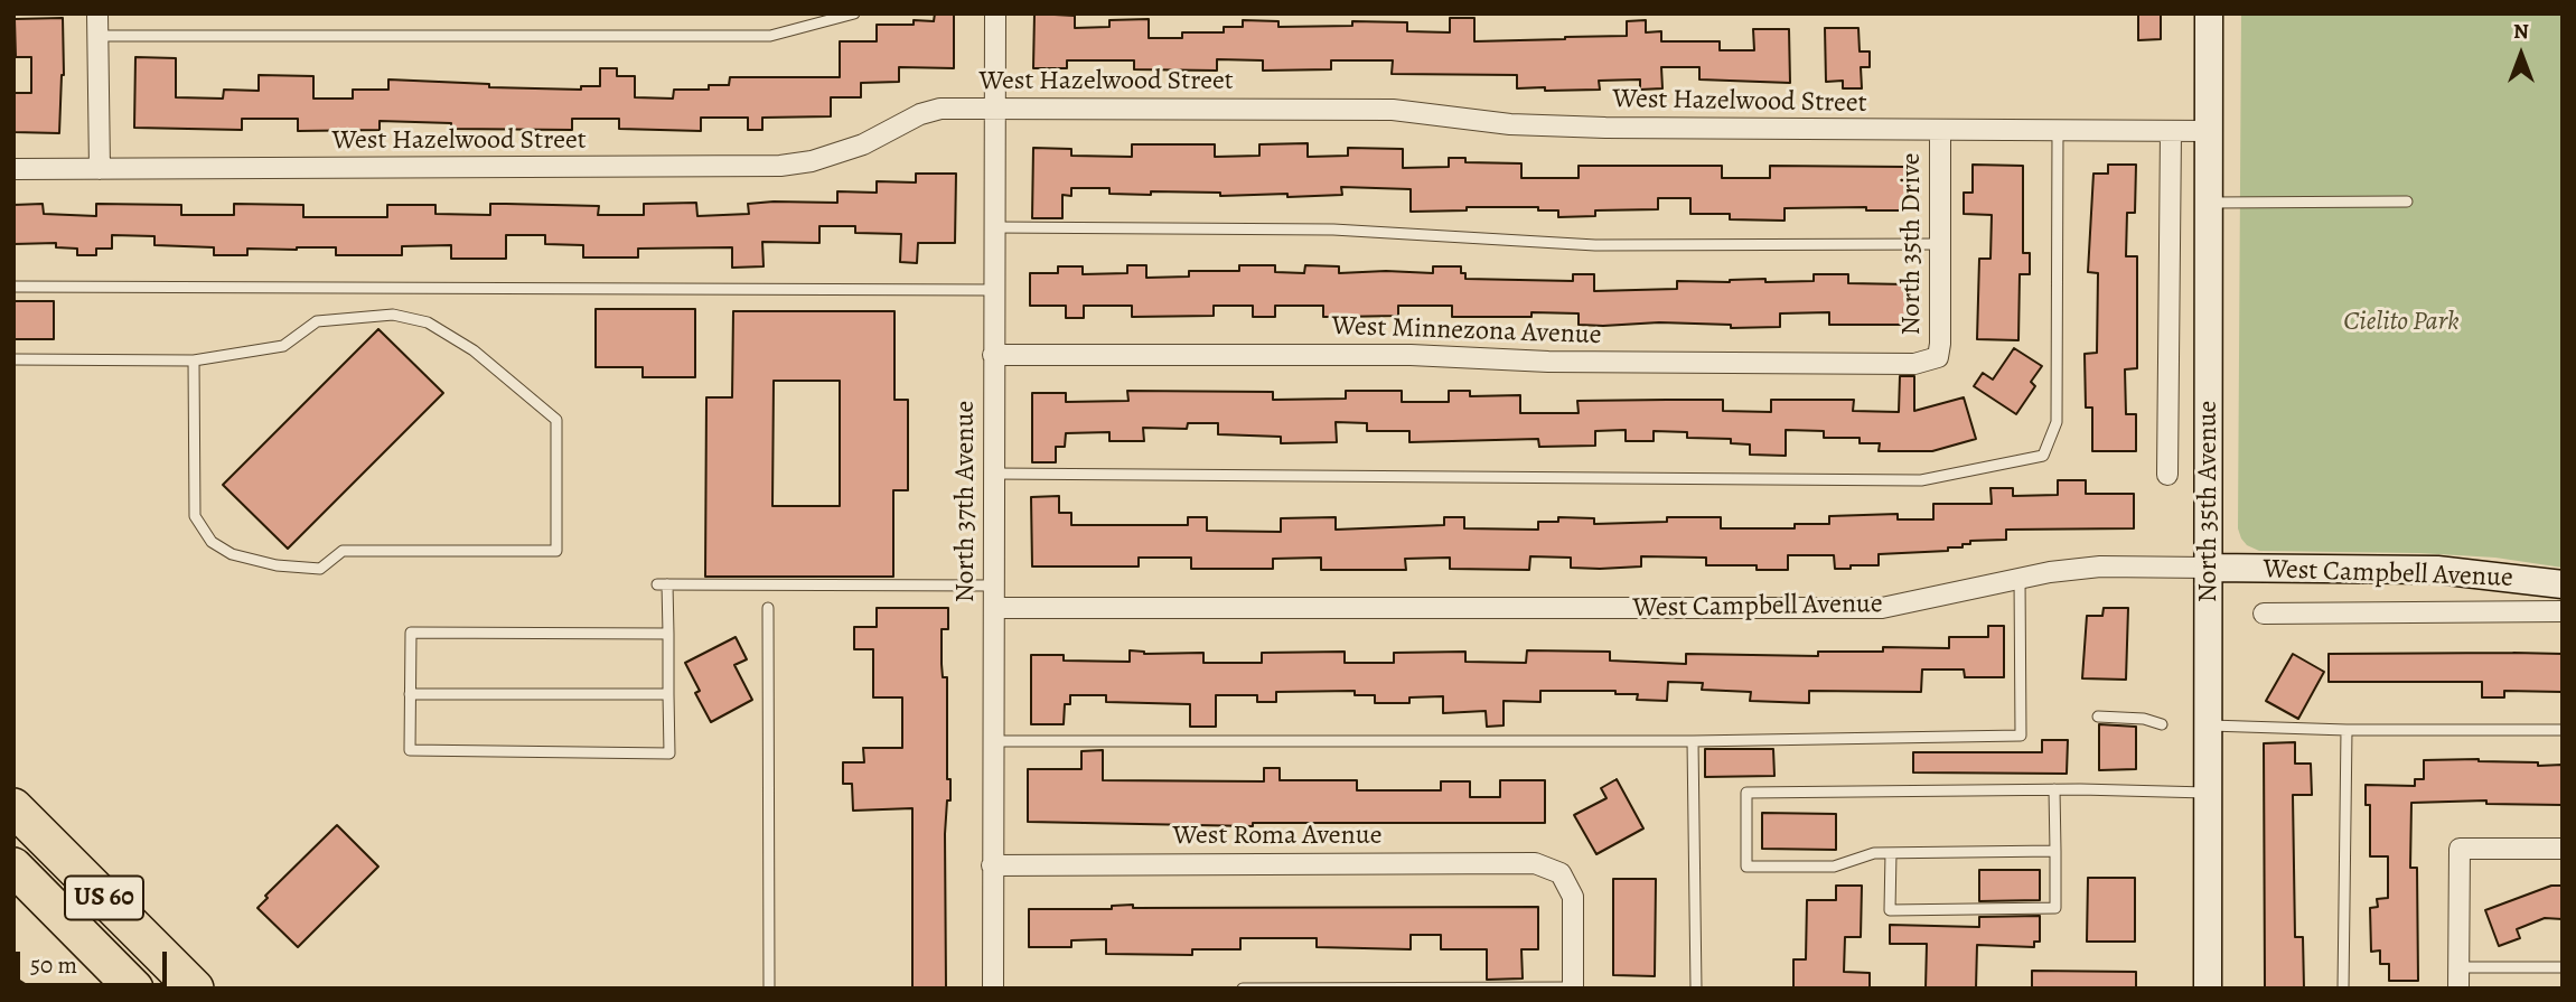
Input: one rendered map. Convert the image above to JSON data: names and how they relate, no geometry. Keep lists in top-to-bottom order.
{
  "streets": {
    "highway": ["US 60"],
    "main road": ["North 35th Avenue", "West Campbell Avenue"],
    "street": [
      "West Hazelwood Street",
      "North 35th Drive",
      "West Minnezona Avenue",
      "North 37th Avenue",
      "West Roma Avenue"
    ]
  },
  "crossings": [
    ["West Hazelwood Street", "North 35th Drive"],
    ["West Hazelwood Street", "North 37th Avenue"],
    ["West Hazelwood Street", "North 35th Avenue"],
    ["North 35th Drive", "West Minnezona Avenue"],
    ["West Minnezona Avenue", "North 37th Avenue"],
    ["North 37th Avenue", "West Campbell Avenue"],
    ["North 37th Avenue", "West Roma Avenue"],
    ["North 35th Avenue", "West Campbell Avenue"]
  ],
  "parks": ["Cielito Park"],
  "scale_bar": "50 m",
  "north": "top"
}
